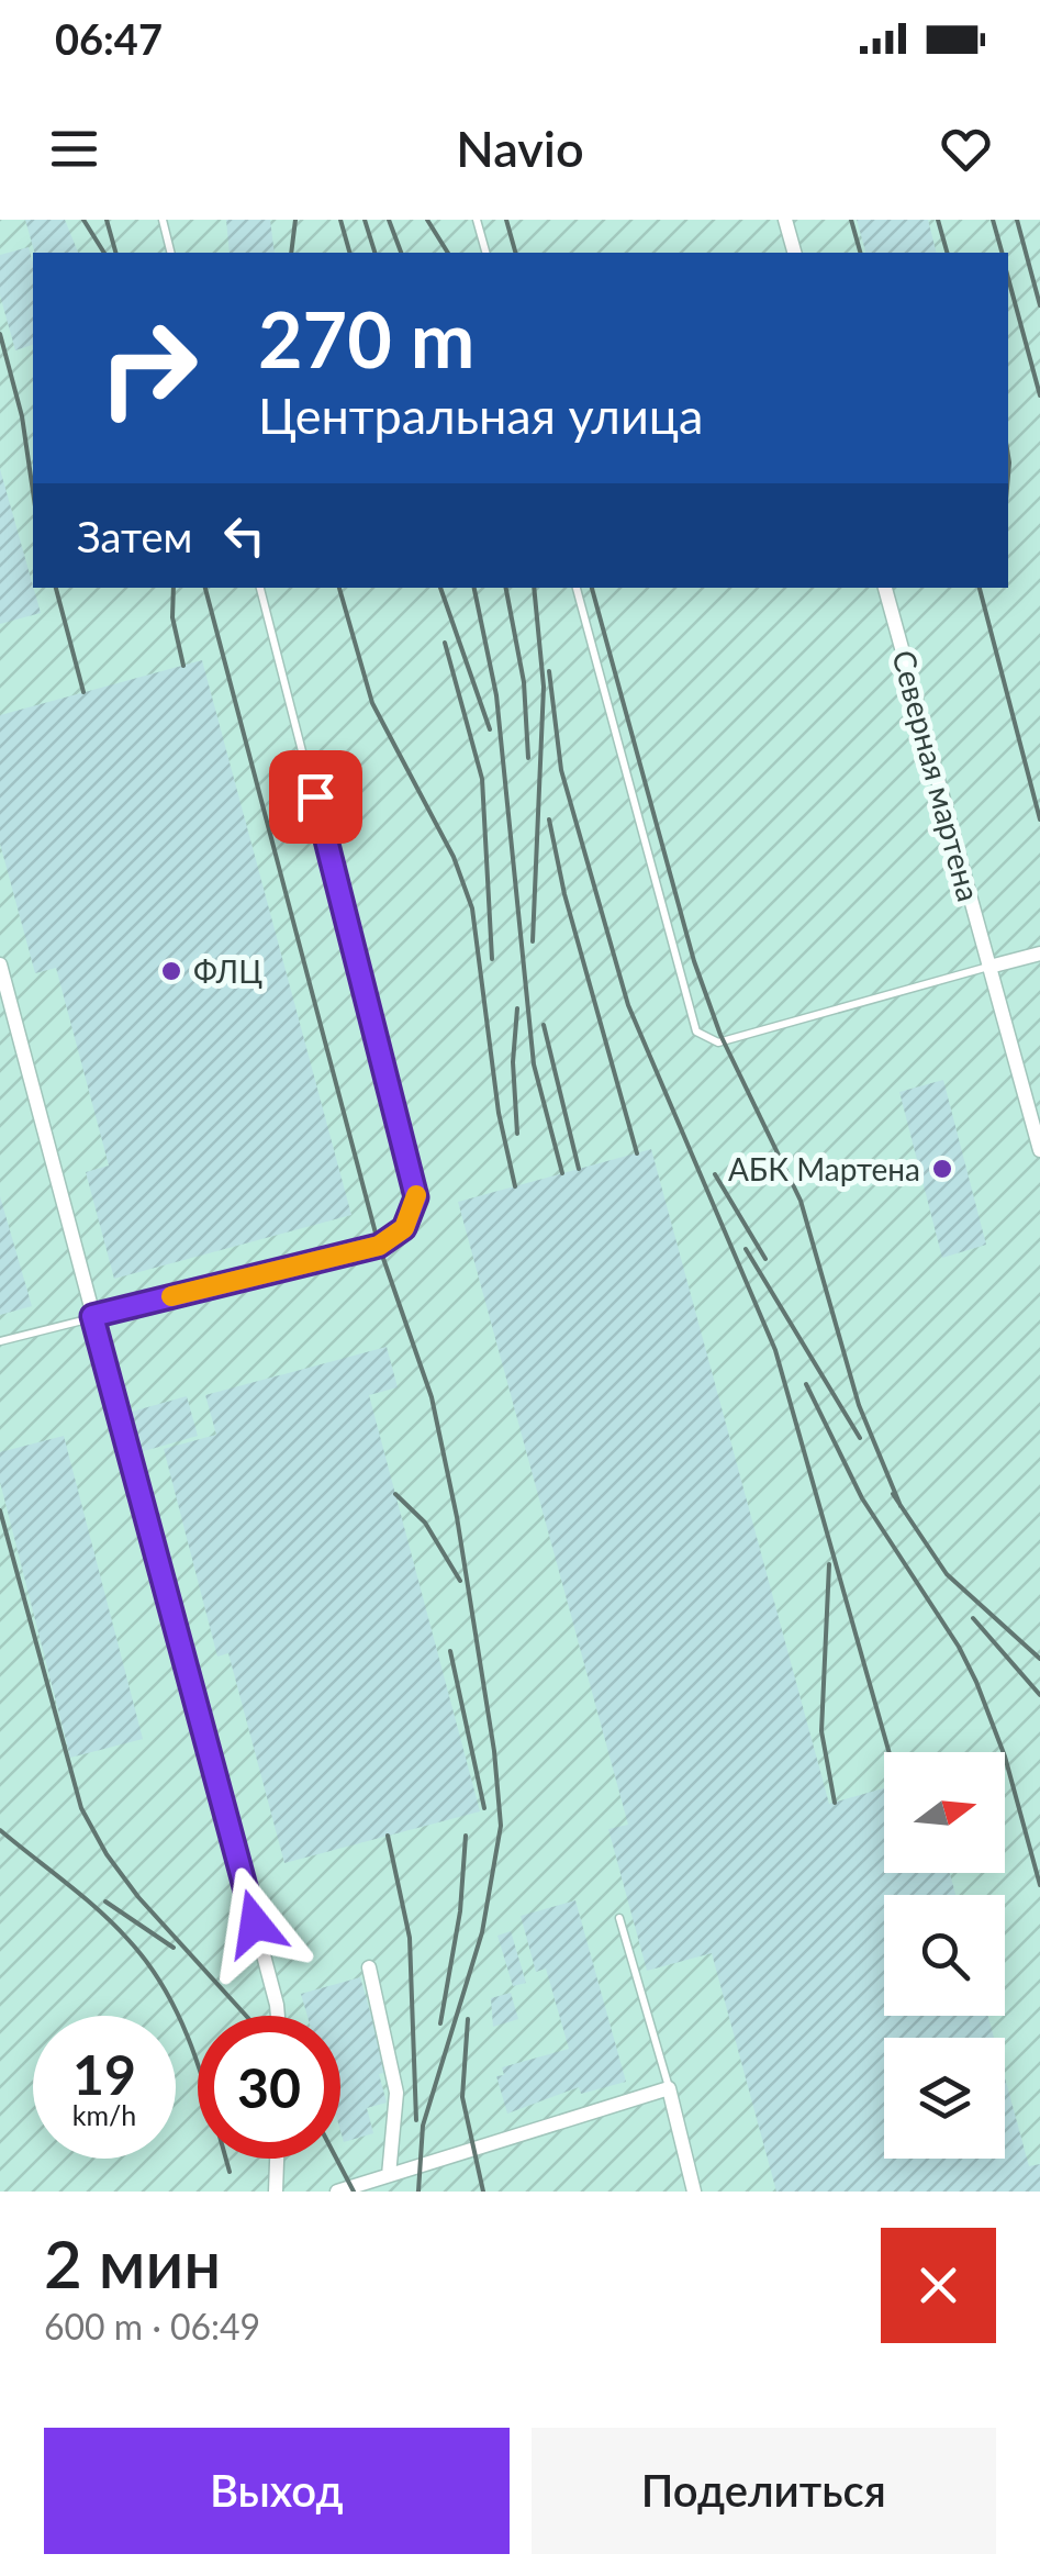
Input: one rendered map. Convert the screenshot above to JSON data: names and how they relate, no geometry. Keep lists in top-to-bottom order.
{
  "streets": {
    "street": ["Северная мартена"]
  },
  "places": ["ФЛЦ", "АБК Мартена"],
  "north": "right",
  "page": {
    "status": "06:47",
    "header": "Navio",
    "turn": ["270 m", "Центральная улица"],
    "then": "Затем",
    "speed": "19 km/h",
    "limit": "30",
    "heading": ["2 мин", "600 m · 06:49"],
    "buttons": ["Выход", "Поделиться"]
  }
}
